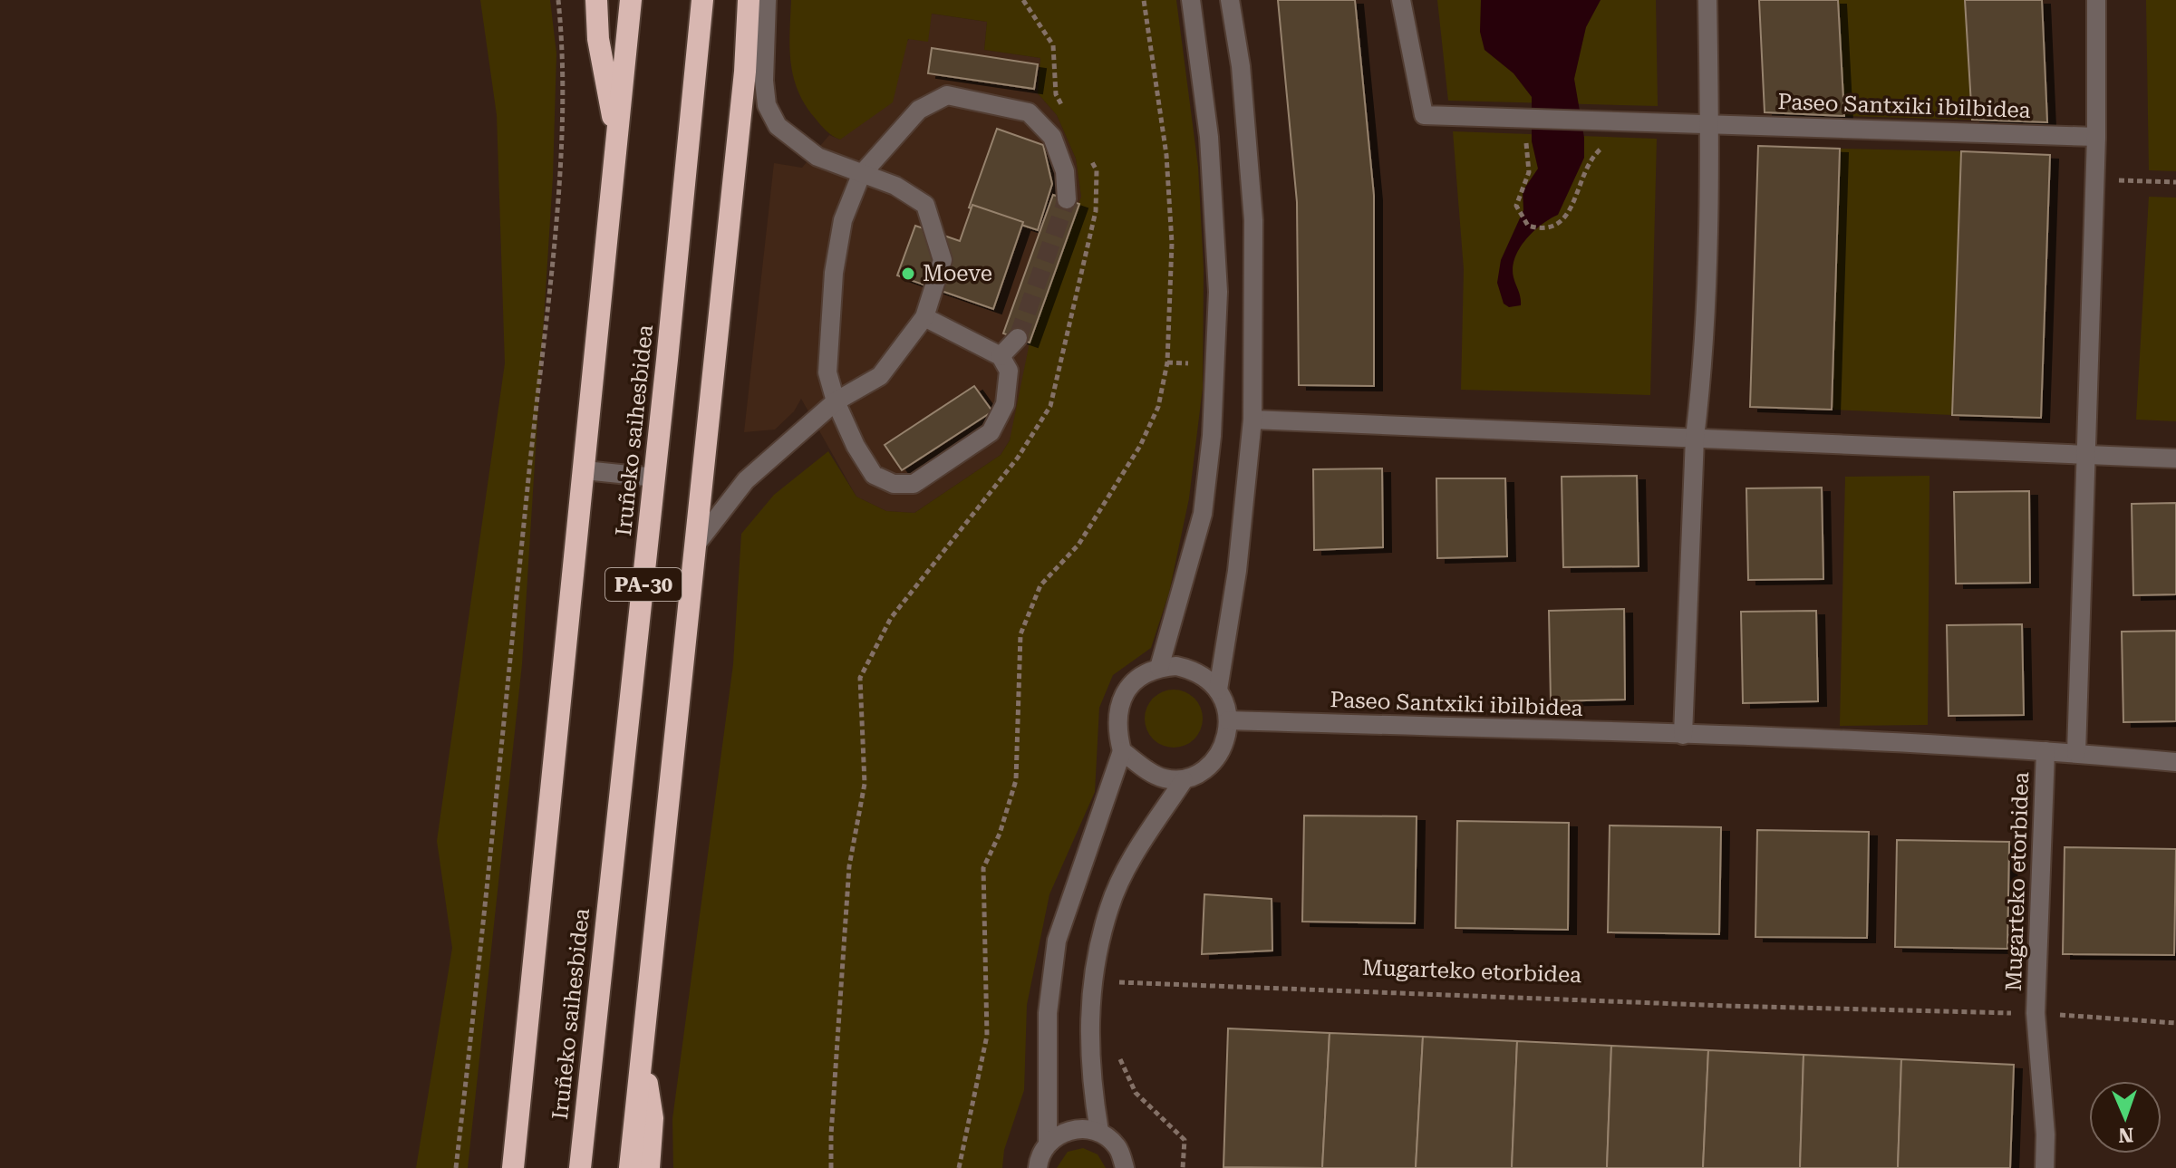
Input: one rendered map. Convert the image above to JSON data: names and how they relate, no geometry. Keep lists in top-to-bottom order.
{
  "streets": {
    "highway": ["Iruñeko saihesbidea", "PA-30"],
    "street": ["Paseo Santxiki ibilbidea", "Mugarteko etorbidea"]
  },
  "crossings": [
    ["Paseo Santxiki ibilbidea", "Mugarteko etorbidea"]
  ],
  "places": ["Moeve"],
  "north": "bottom"
}
